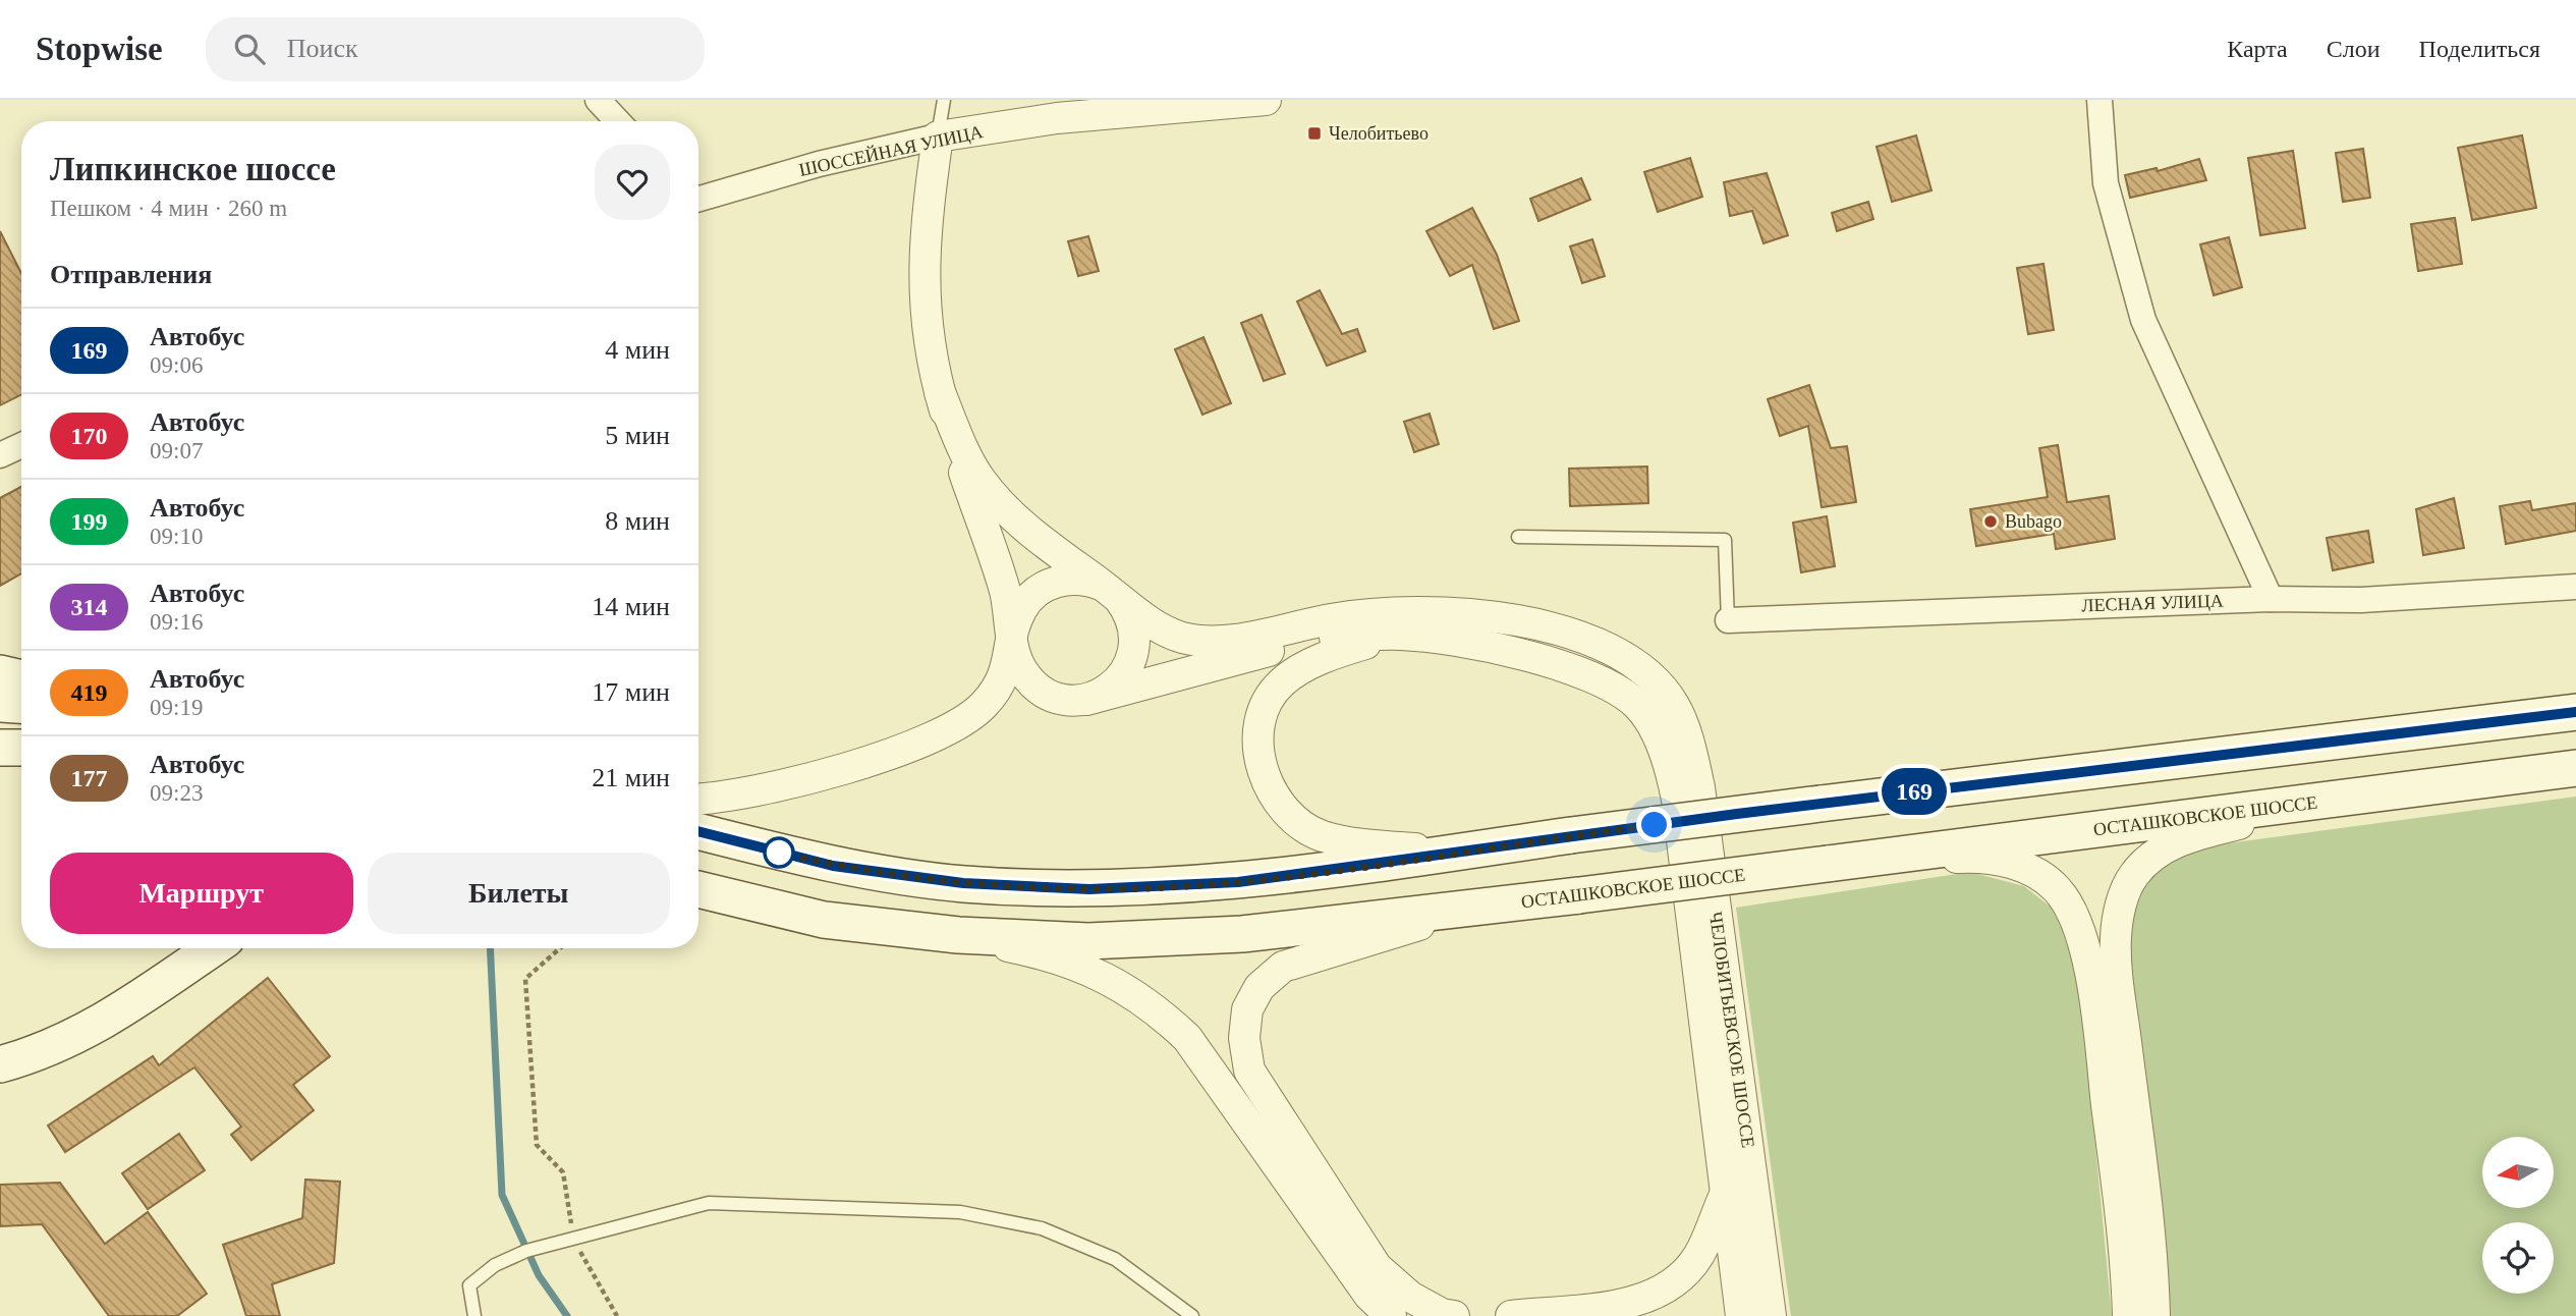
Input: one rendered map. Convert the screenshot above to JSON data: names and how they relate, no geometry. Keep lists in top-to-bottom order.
{
  "streets": {
    "main road": ["ОСТАШКОВСКОЕ ШОССЕ"],
    "street": ["ШОССЕЙНАЯ УЛИЦА", "ЛЕСНАЯ УЛИЦА", "ЧЕЛОБИТЬЕВСКОЕ ШОССЕ"]
  },
  "crossings": [
    ["ШОССЕЙНАЯ УЛИЦА", "ЧЕЛОБИТЬЕВСКОЕ ШОССЕ"]
  ],
  "places": {
    "transit": ["Челобитьево"],
    "other": ["Bubago"]
  },
  "lines": ["bus line 169"],
  "north": "left",
  "page": {
    "header": "Stopwise",
    "search": "Поиск",
    "nav": ["Карта", "Слои", "Поделиться"],
    "on_map": "169",
    "heading": [
      ["Липкинское шоссе", "Пешком · 4 мин · 260 m"],
      "Отправления"
    ],
    "list": [
      {
        "mark": "169",
        "name": "Автобус",
        "note": "09:06",
        "value": "4 мин"
      },
      {
        "mark": "170",
        "name": "Автобус",
        "note": "09:07",
        "value": "5 мин"
      },
      {
        "mark": "199",
        "name": "Автобус",
        "note": "09:10",
        "value": "8 мин"
      },
      {
        "mark": "314",
        "name": "Автобус",
        "note": "09:16",
        "value": "14 мин"
      },
      {
        "mark": "419",
        "name": "Автобус",
        "note": "09:19",
        "value": "17 мин"
      },
      {
        "mark": "177",
        "name": "Автобус",
        "note": "09:23",
        "value": "21 мин"
      }
    ],
    "buttons": ["Маршрут", "Билеты"]
  }
}
